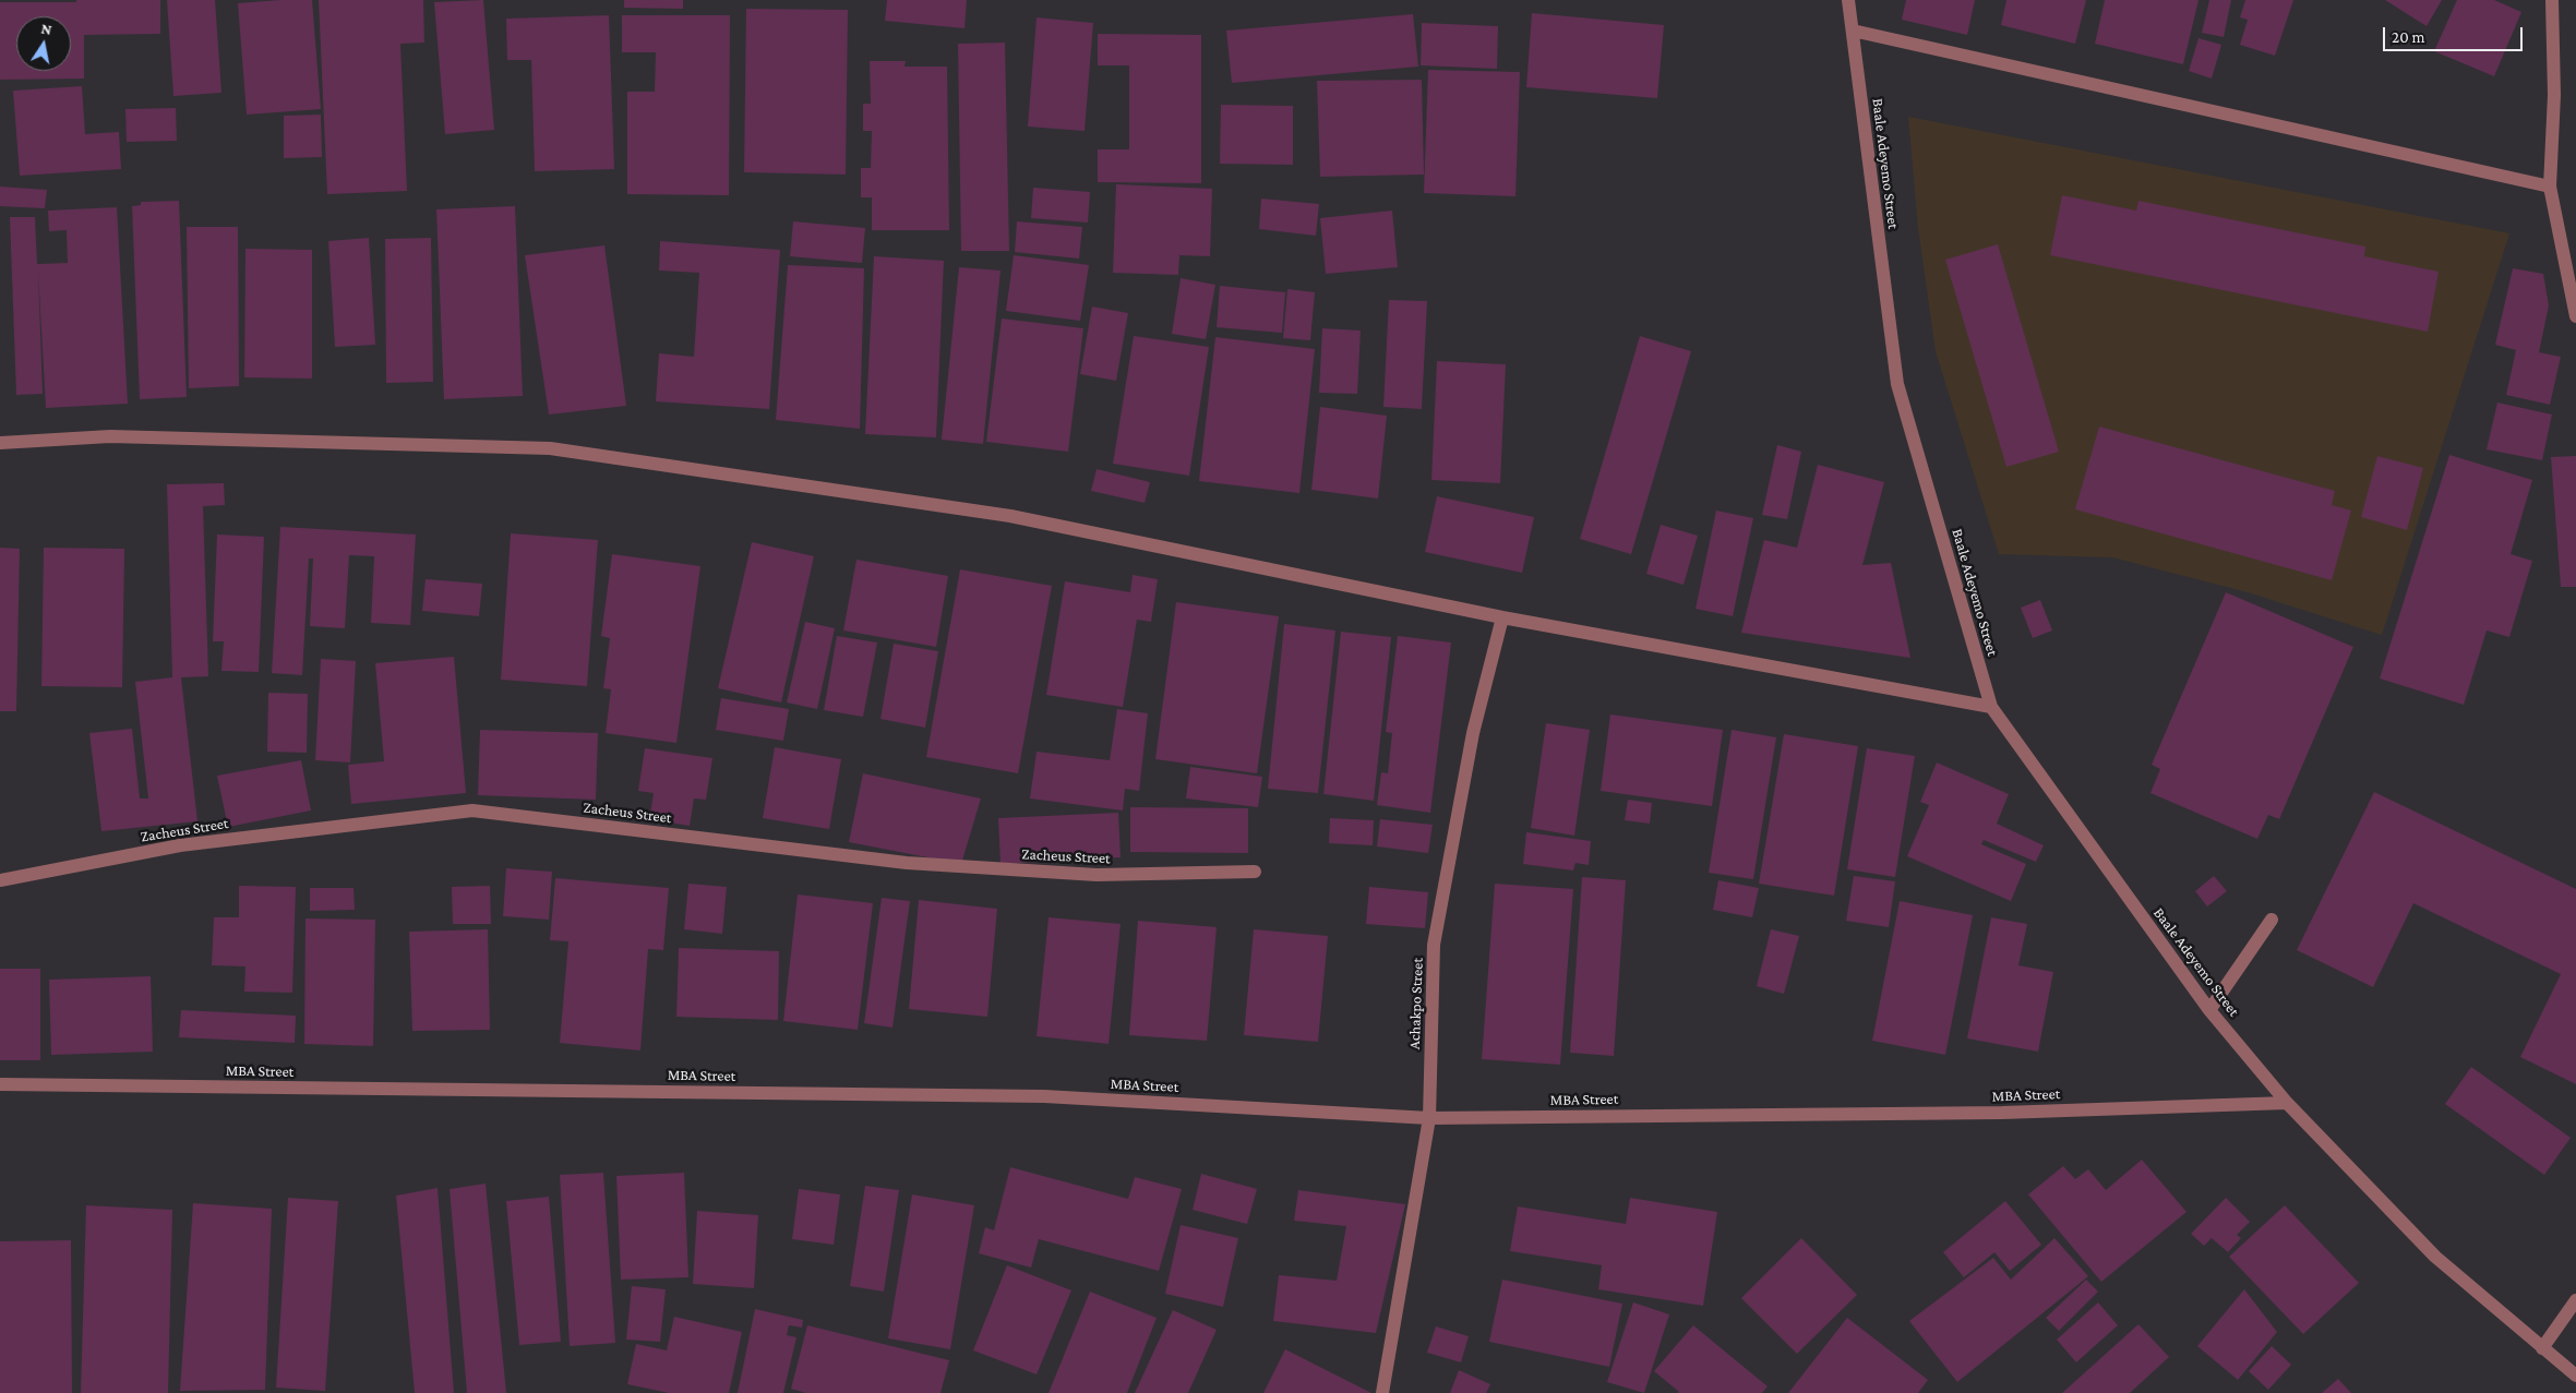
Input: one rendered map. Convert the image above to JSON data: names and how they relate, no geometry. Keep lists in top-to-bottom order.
{
  "streets": {
    "street": [
      "Baale Adeyemo Street",
      "Zacheus Street",
      "Achakpo Street",
      "MBA Street"
    ]
  },
  "crossings": [
    ["Baale Adeyemo Street", "MBA Street"],
    ["Achakpo Street", "MBA Street"]
  ],
  "scale_bar": "20 m",
  "north": "top"
}
